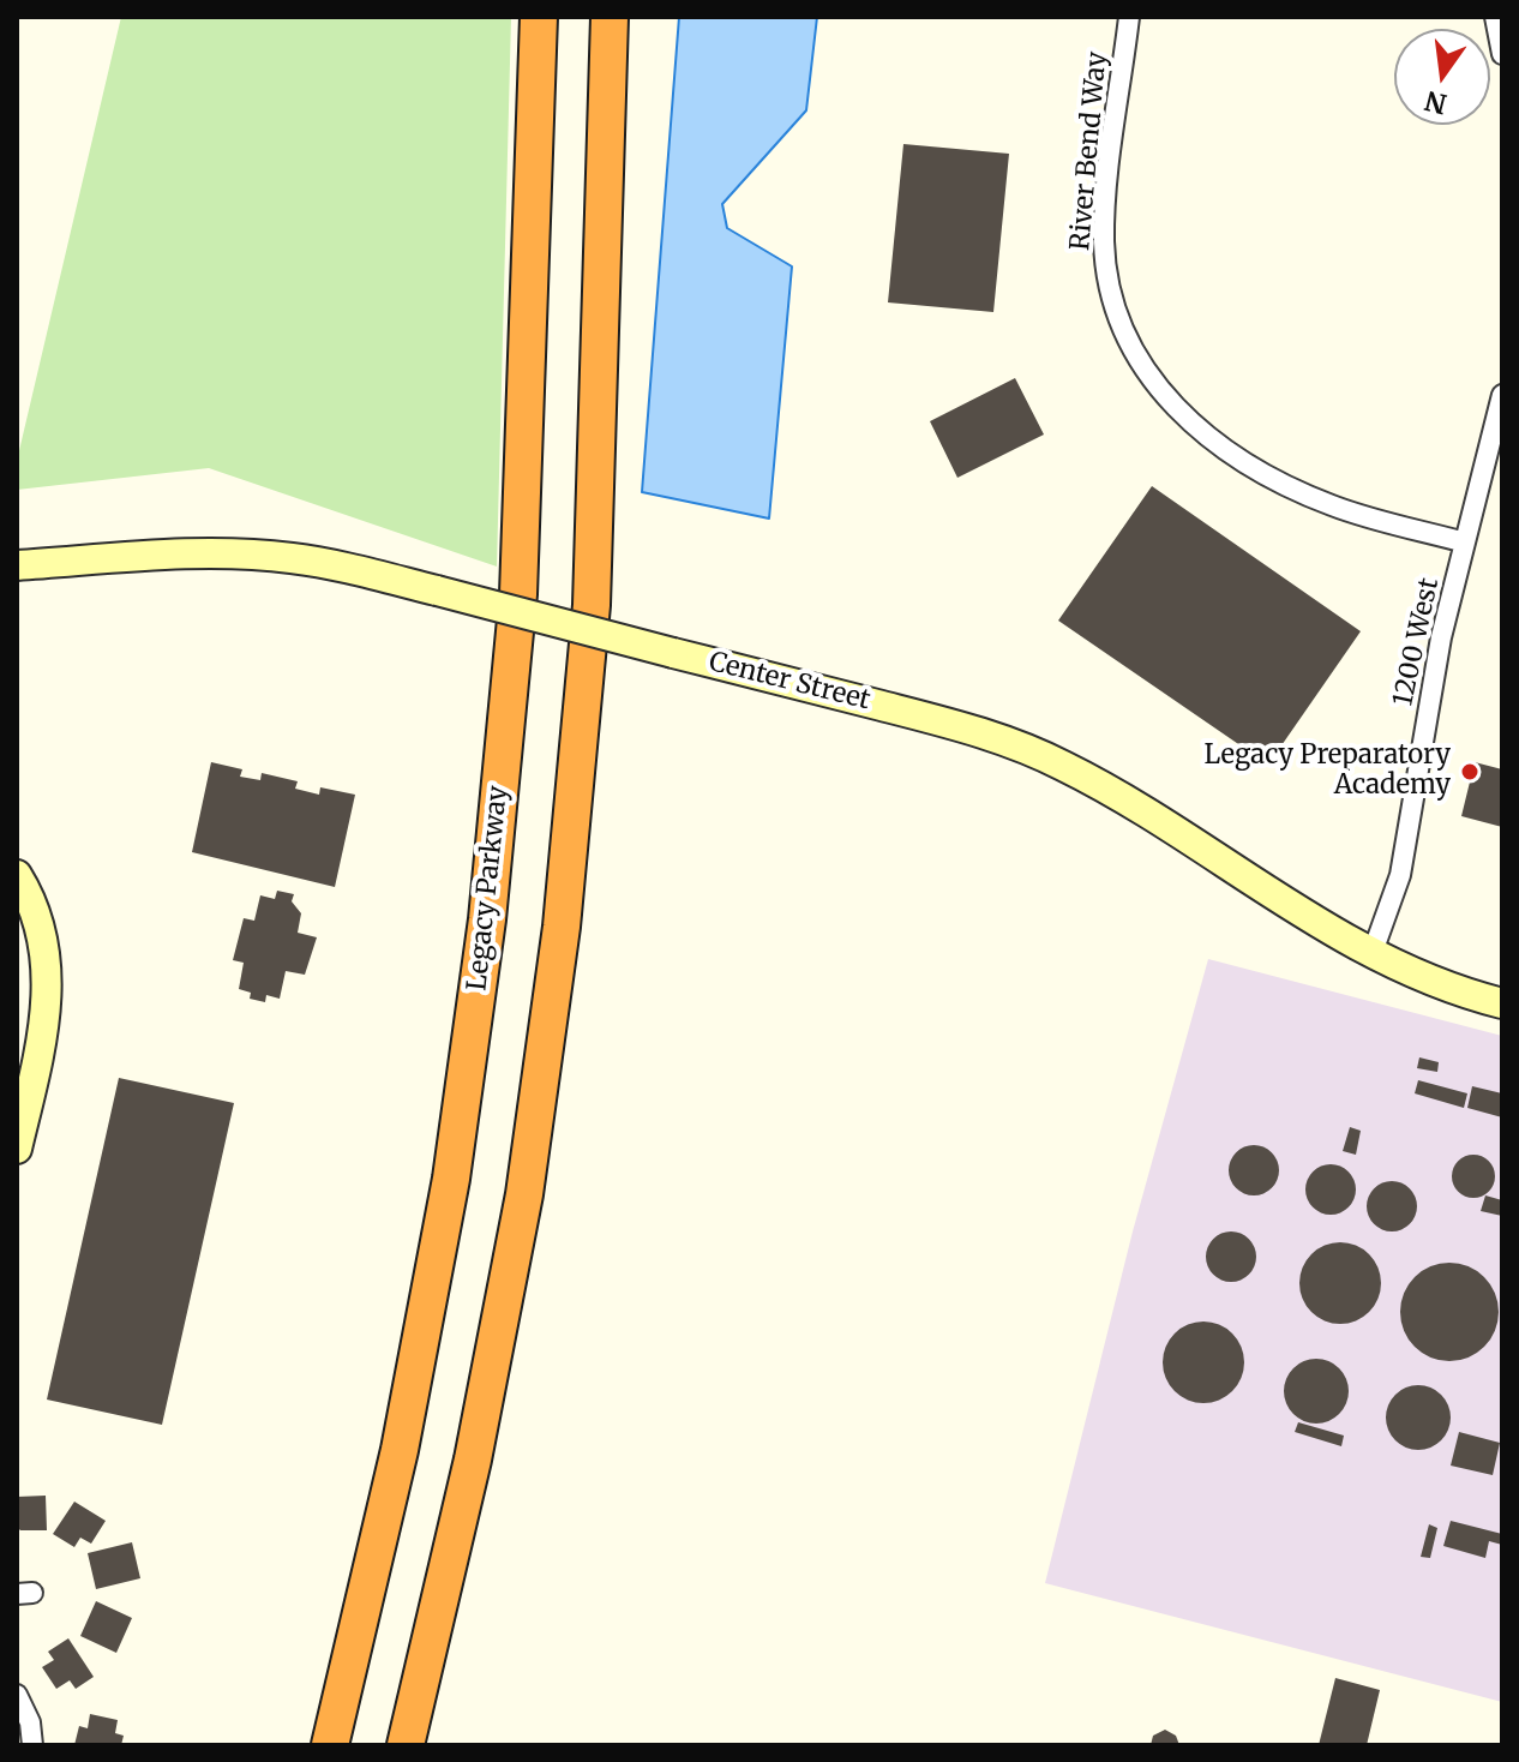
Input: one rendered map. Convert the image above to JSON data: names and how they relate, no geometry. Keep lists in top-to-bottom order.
{
  "streets": {
    "highway": ["Legacy Parkway"],
    "street": ["River Bend Way", "1200 West", "Center Street"]
  },
  "crossings": [
    ["River Bend Way", "1200 West"],
    ["1200 West", "Center Street"]
  ],
  "places": ["Legacy Preparatory Academy"],
  "north": "bottom"
}
